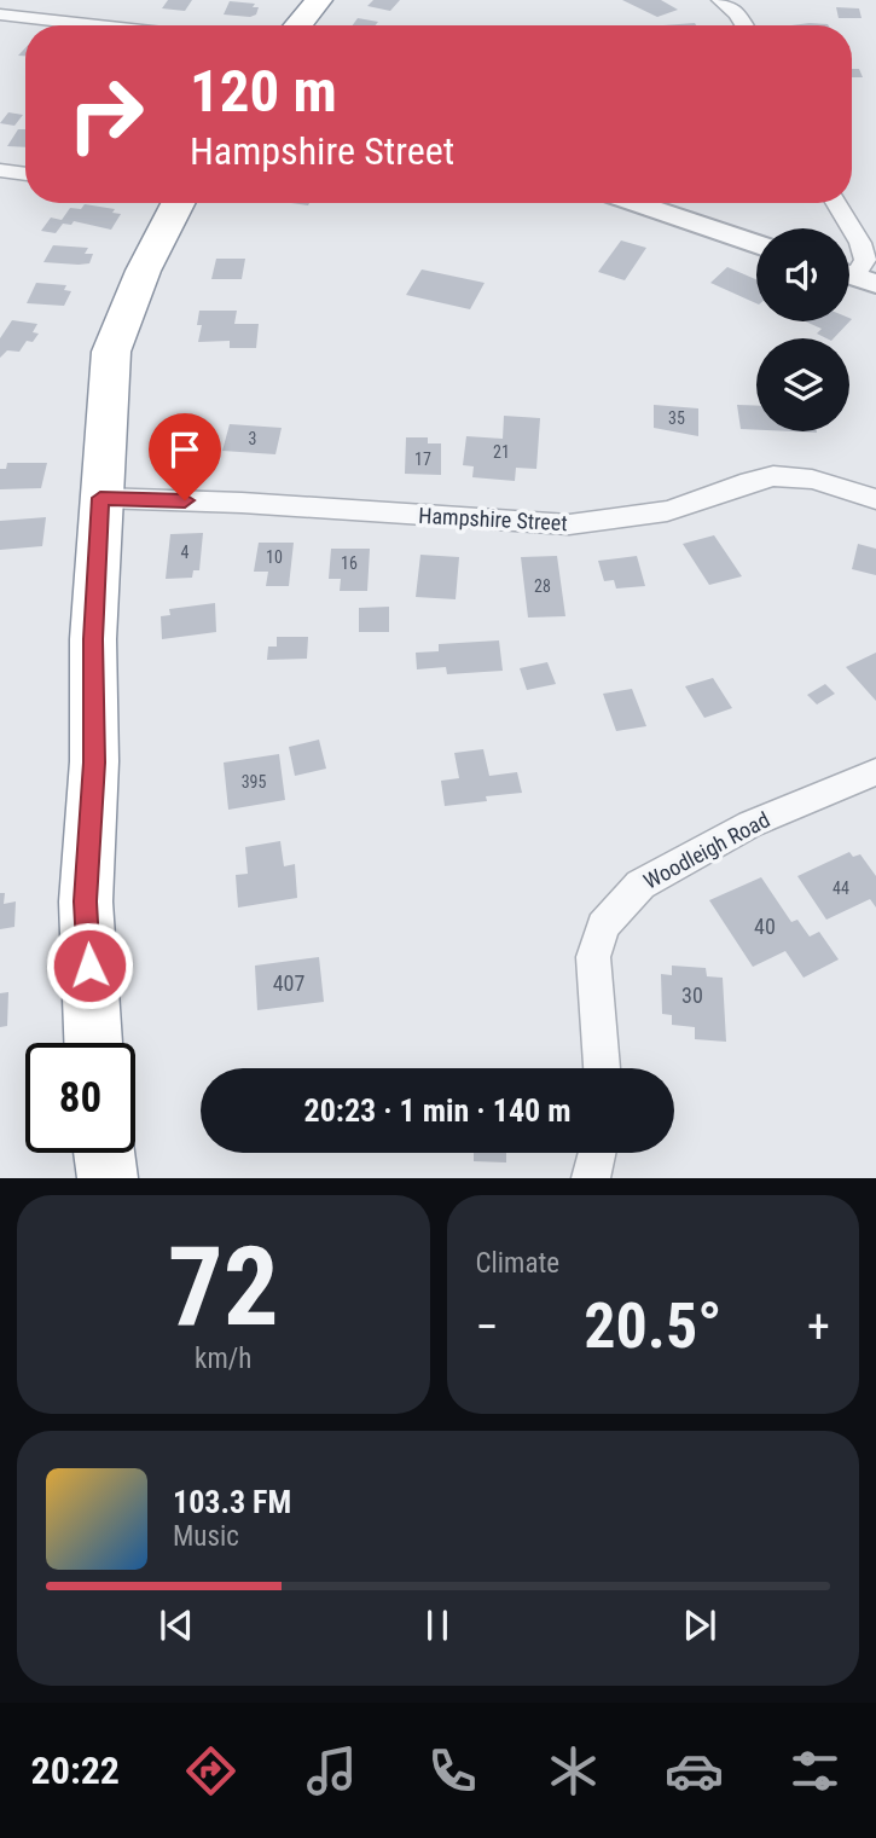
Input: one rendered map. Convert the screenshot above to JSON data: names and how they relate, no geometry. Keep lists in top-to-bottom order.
{
  "streets": {
    "street": ["Hampshire Street", "Woodleigh Road"]
  },
  "house_numbers": [
    "35",
    "3",
    "21",
    "17",
    "4",
    "10",
    "16",
    "28",
    "395",
    "44",
    "40",
    "407",
    "30"
  ],
  "page": {
    "turn": ["120 m", "Hampshire Street"],
    "limit": "80",
    "trip": "20:23 · 1 min · 140 m",
    "tile": [
      ["72", "km/h"],
      "Climate"
    ],
    "heat": ["−", "20.5°", "+"],
    "song": ["103.3 FM", "Music"],
    "tabs": "20:22"
  }
}
